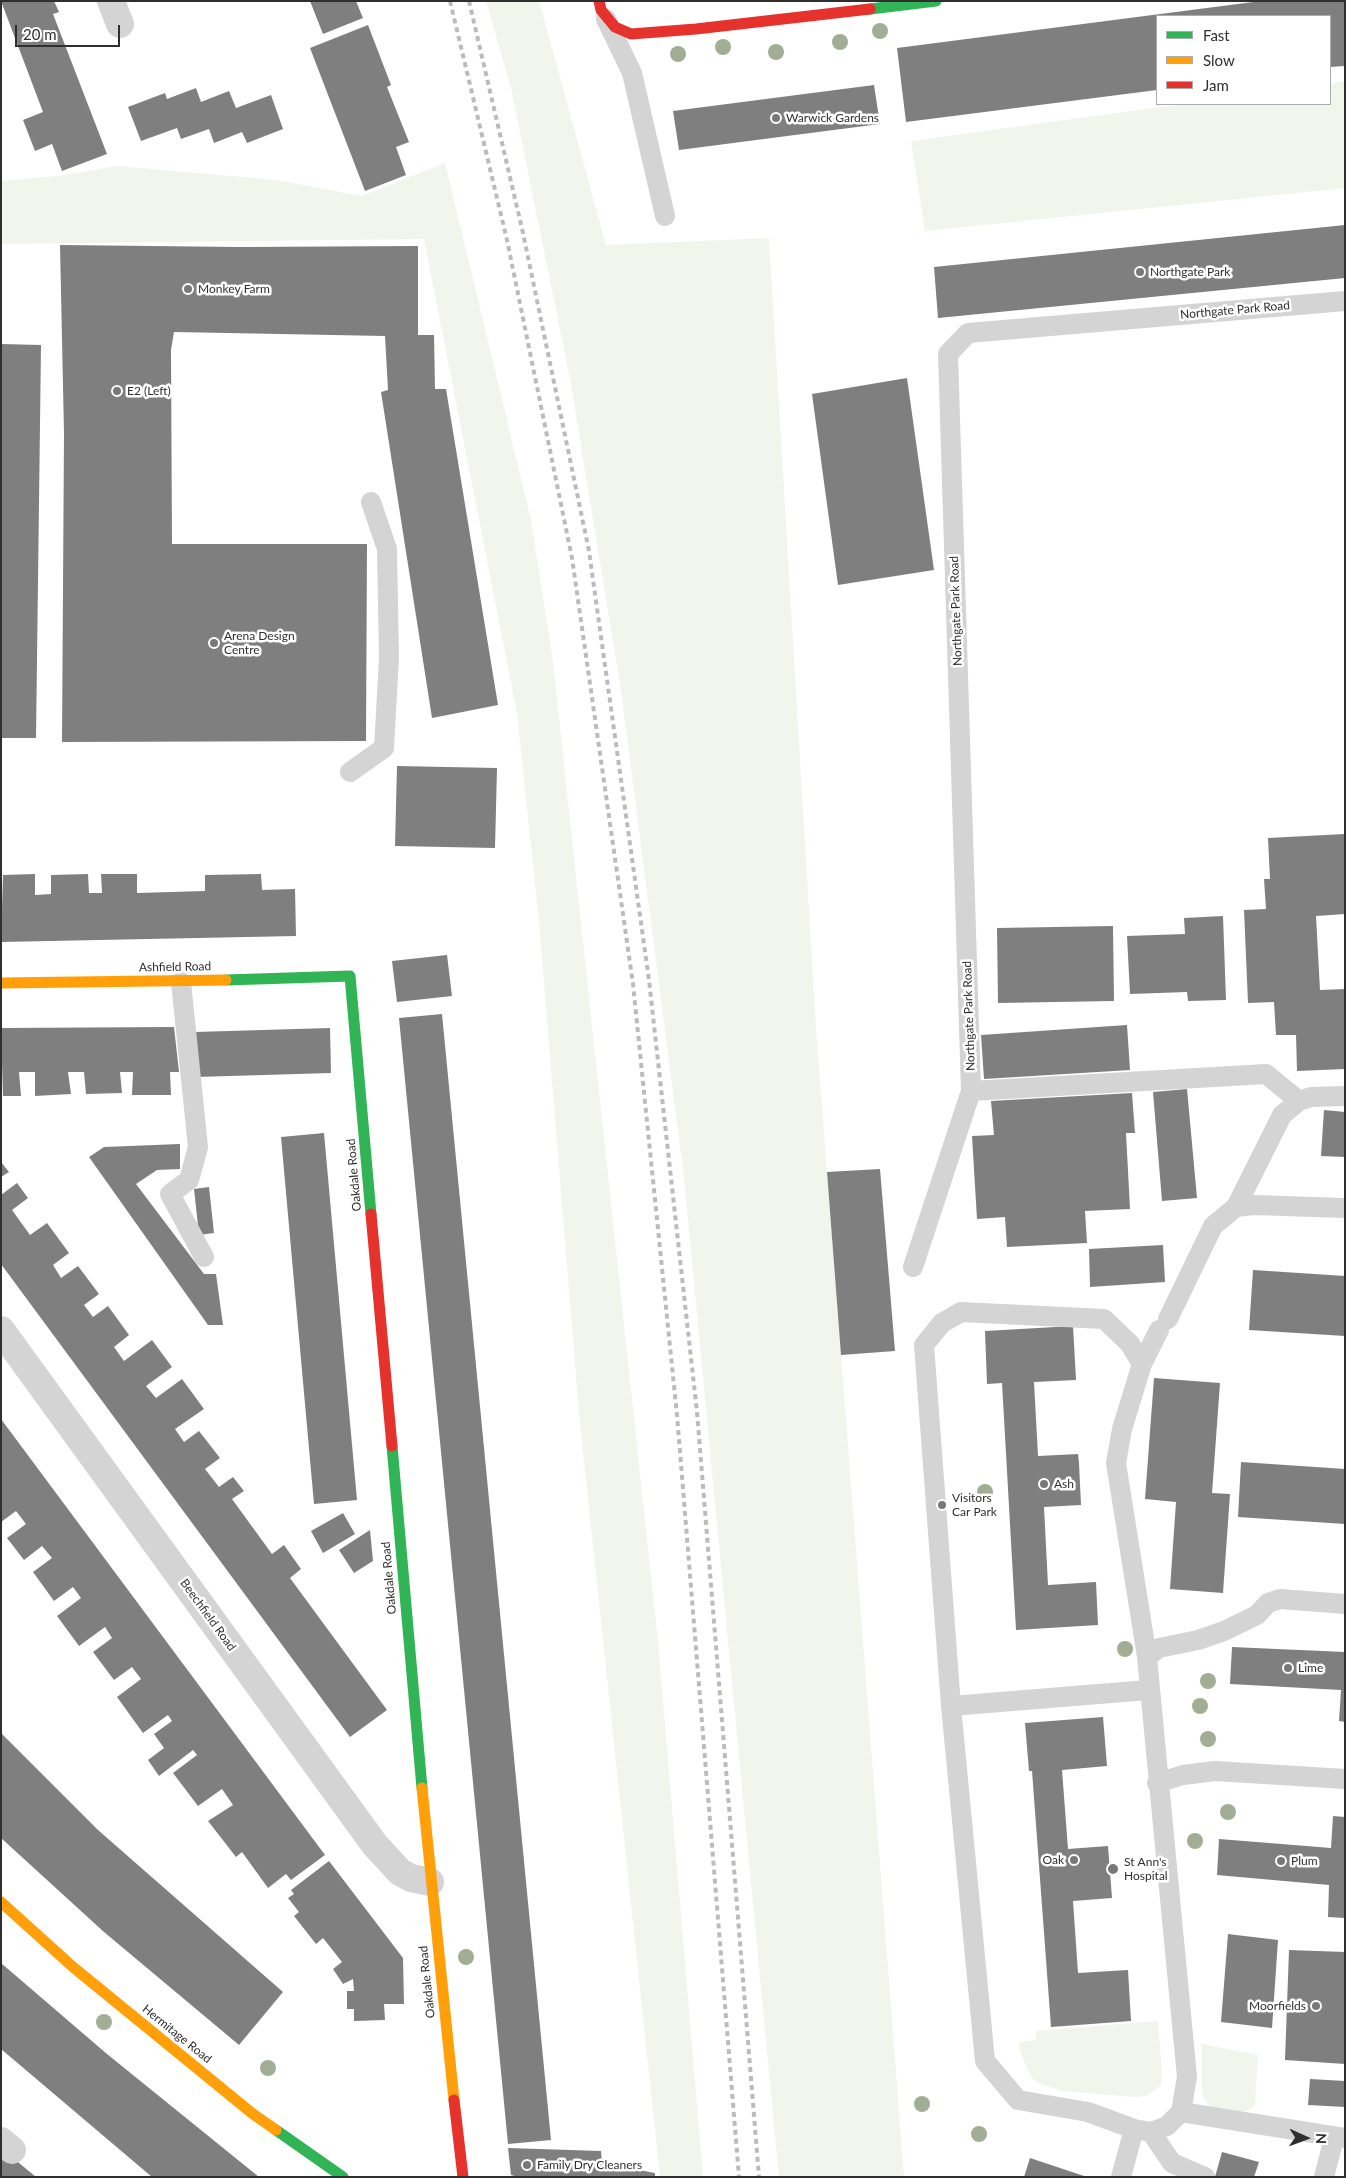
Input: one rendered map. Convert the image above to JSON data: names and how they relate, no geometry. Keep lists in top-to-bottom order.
{
  "streets": {
    "street": [
      "Ashfield Road",
      "Oakdale Road",
      "Beechfield Road",
      "Hermitage Road"
    ],
    "lane": ["Northgate Park Road"]
  },
  "crossings": [
    ["Ashfield Road", "Oakdale Road"],
    ["Oakdale Road", "Beechfield Road"]
  ],
  "places": [
    "Warwick Gardens",
    "Northgate Park",
    "Monkey Farm",
    "E2 (Left)",
    "Arena Design Centre",
    "Ash",
    "Visitors Car Park",
    "Lime",
    "Oak",
    "Plum",
    "St Ann's Hospital",
    "Moorfields",
    "Family Dry Cleaners"
  ],
  "legend": ["Fast", "Slow", "Jam"],
  "scale_bar": "20 m",
  "north": "right"
}
